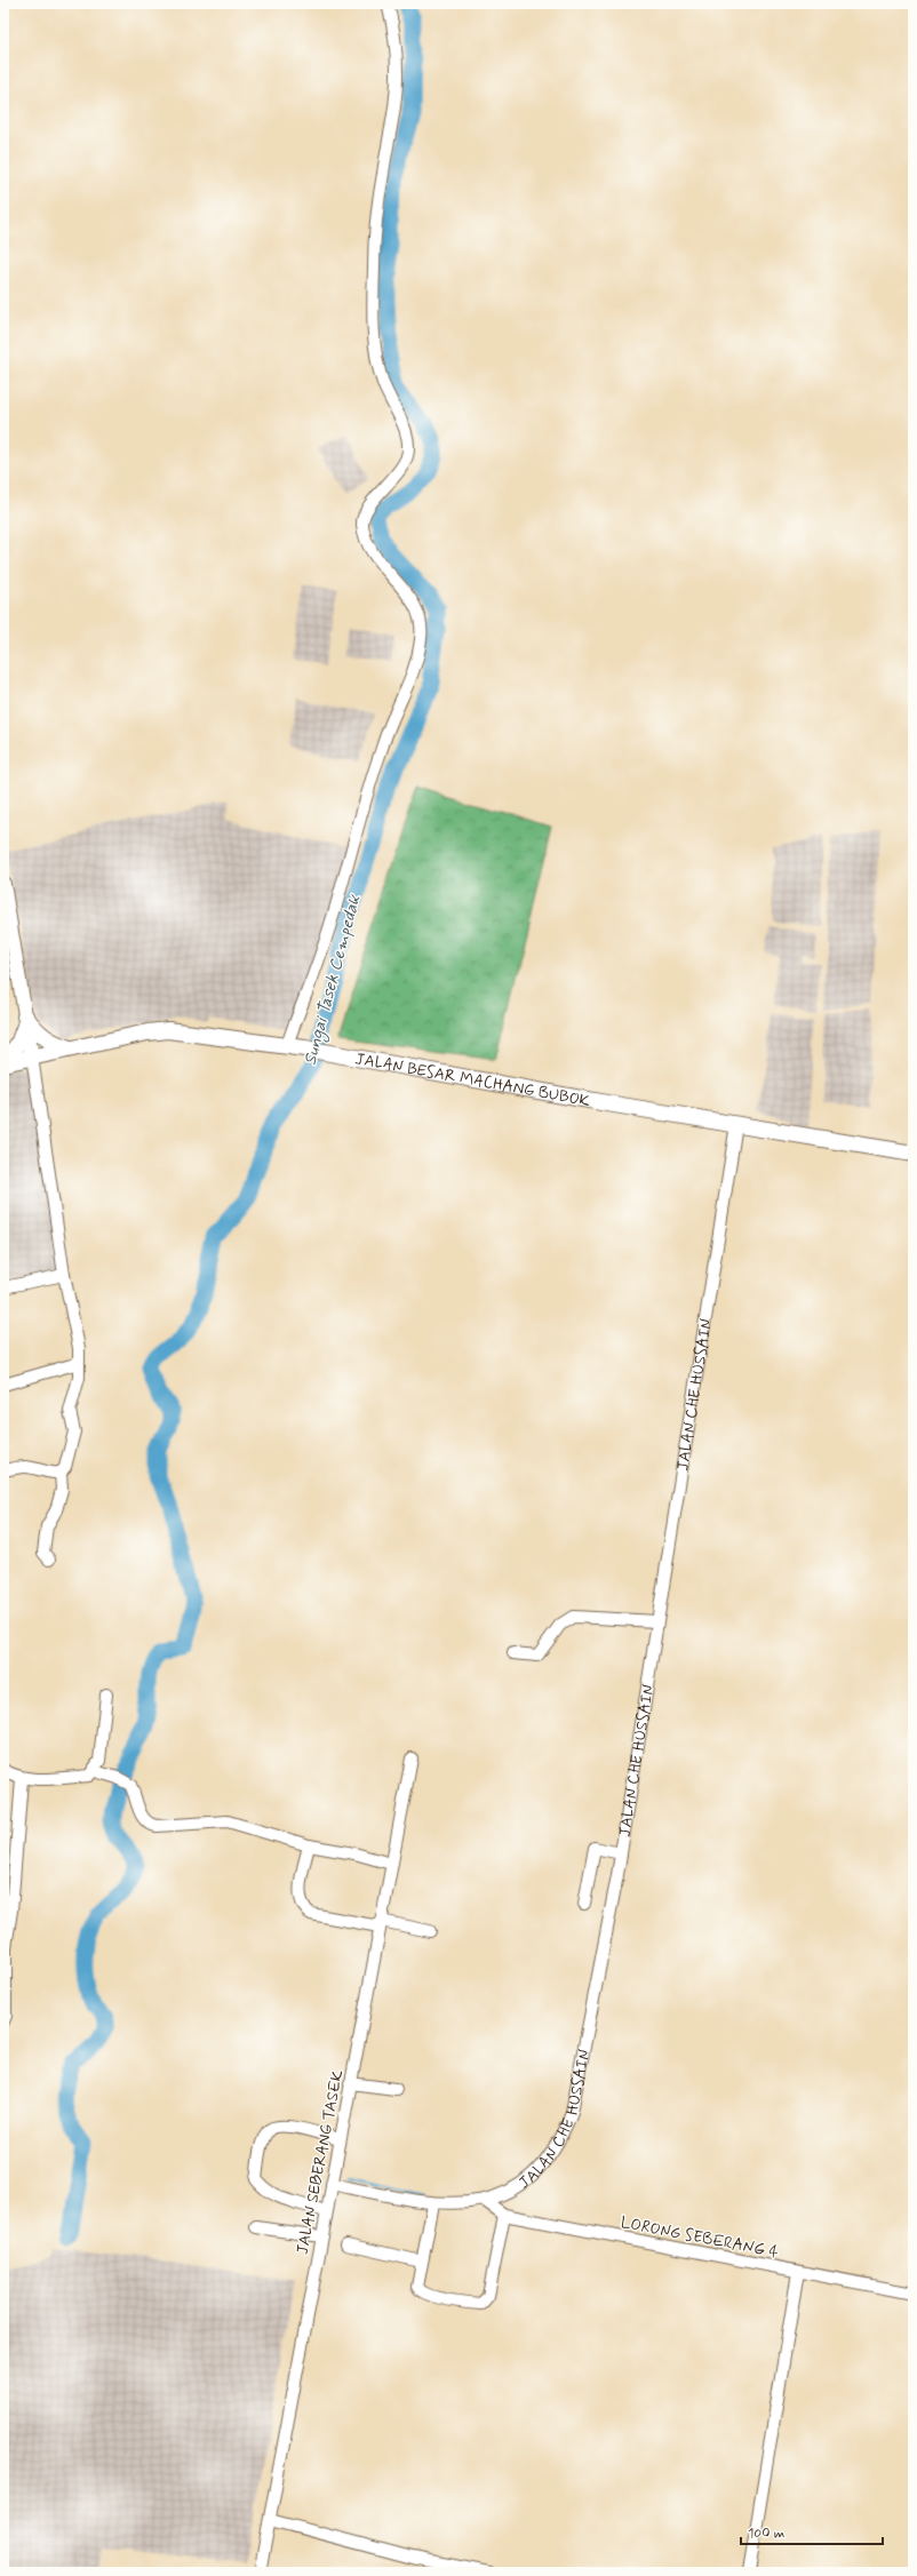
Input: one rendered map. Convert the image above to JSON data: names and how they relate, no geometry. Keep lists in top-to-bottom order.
{
  "streets": {
    "main road": ["JALAN BESAR MACHANG BUBOK"],
    "street": ["JALAN CHE HUSSAIN", "JALAN SEBERANG TASEK", "LORONG SEBERANG 4"]
  },
  "crossings": [
    ["JALAN BESAR MACHANG BUBOK", "JALAN CHE HUSSAIN"],
    ["JALAN CHE HUSSAIN", "JALAN SEBERANG TASEK"],
    ["JALAN CHE HUSSAIN", "LORONG SEBERANG 4"]
  ],
  "water": ["Sungai Tasek Cempedak"],
  "scale_bar": "100 m"
}
